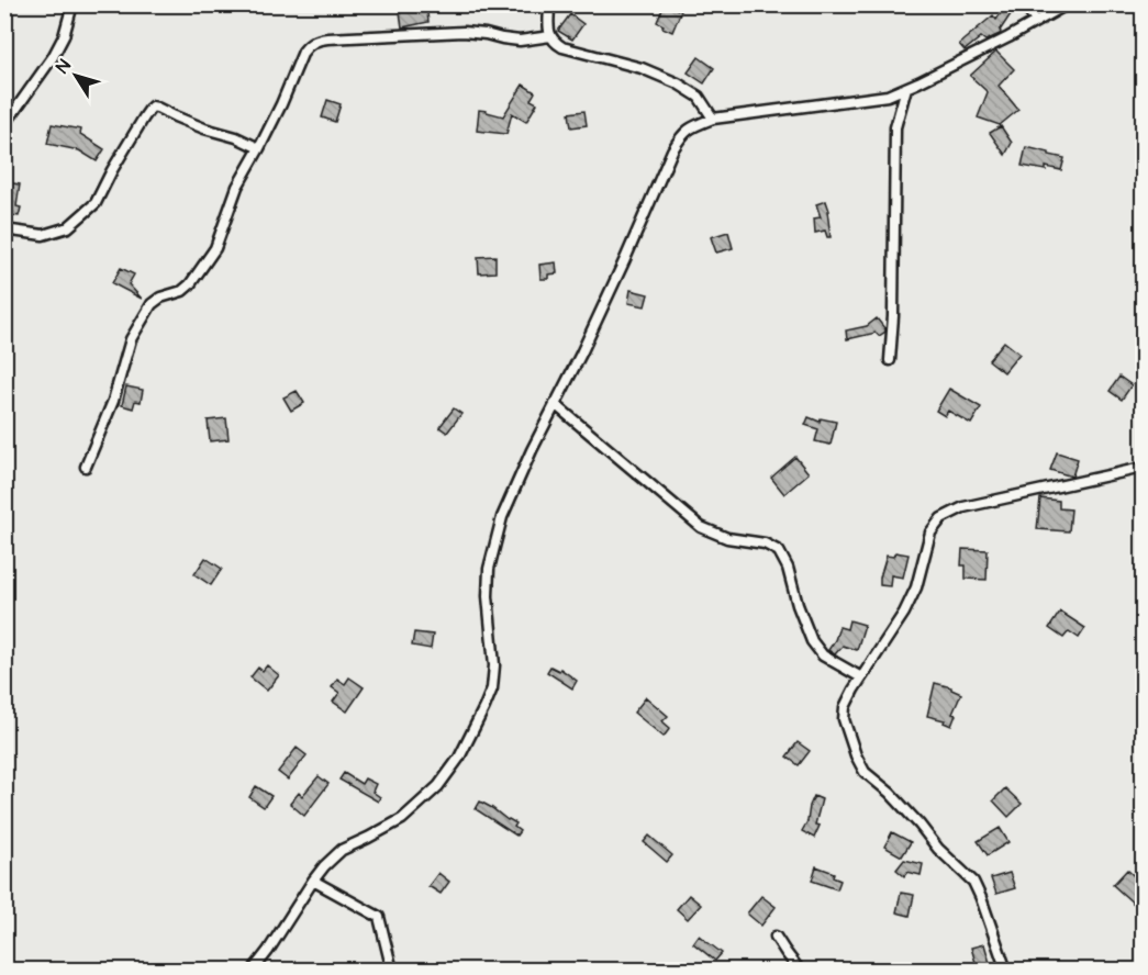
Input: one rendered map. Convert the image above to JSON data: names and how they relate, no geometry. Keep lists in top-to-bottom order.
{
  "north": "top left"
}
